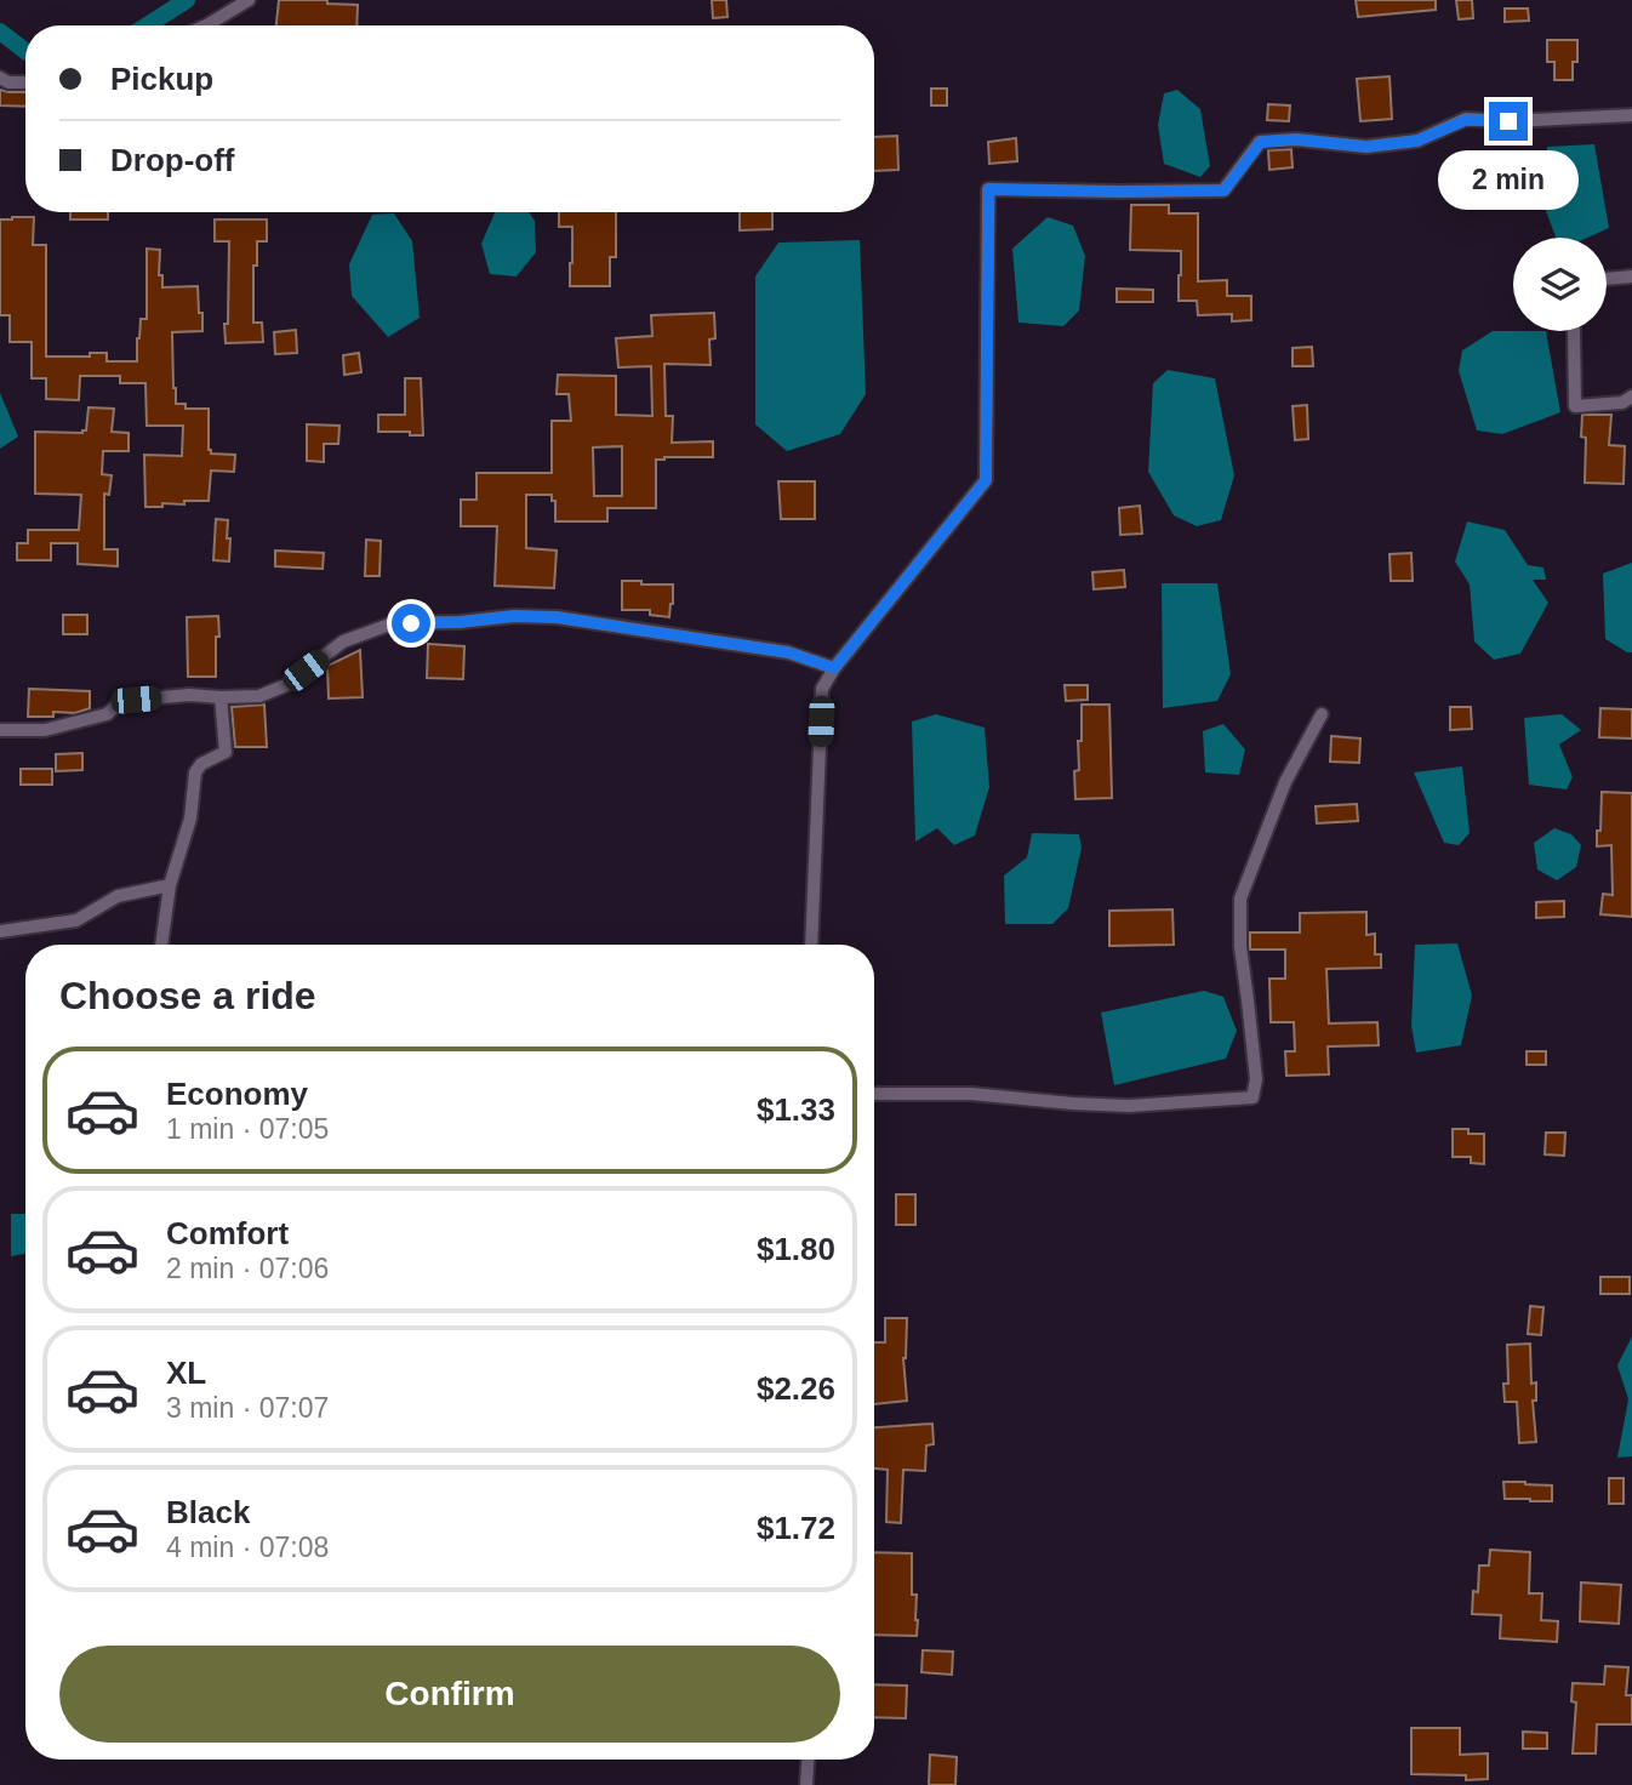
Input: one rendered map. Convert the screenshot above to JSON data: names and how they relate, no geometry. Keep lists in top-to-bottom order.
{
  "page": {
    "banner": ["Pickup", "Drop-off"],
    "bubble": "2 min",
    "heading": "Choose a ride",
    "list": [
      {
        "name": "Economy",
        "note": "1 min · 07:05",
        "value": "$1.33"
      },
      {
        "name": "Comfort",
        "note": "2 min · 07:06",
        "value": "$1.80"
      },
      {
        "name": "XL",
        "note": "3 min · 07:07",
        "value": "$2.26"
      },
      {
        "name": "Black",
        "note": "4 min · 07:08",
        "value": "$1.72"
      }
    ],
    "buttons": "Confirm"
  }
}
